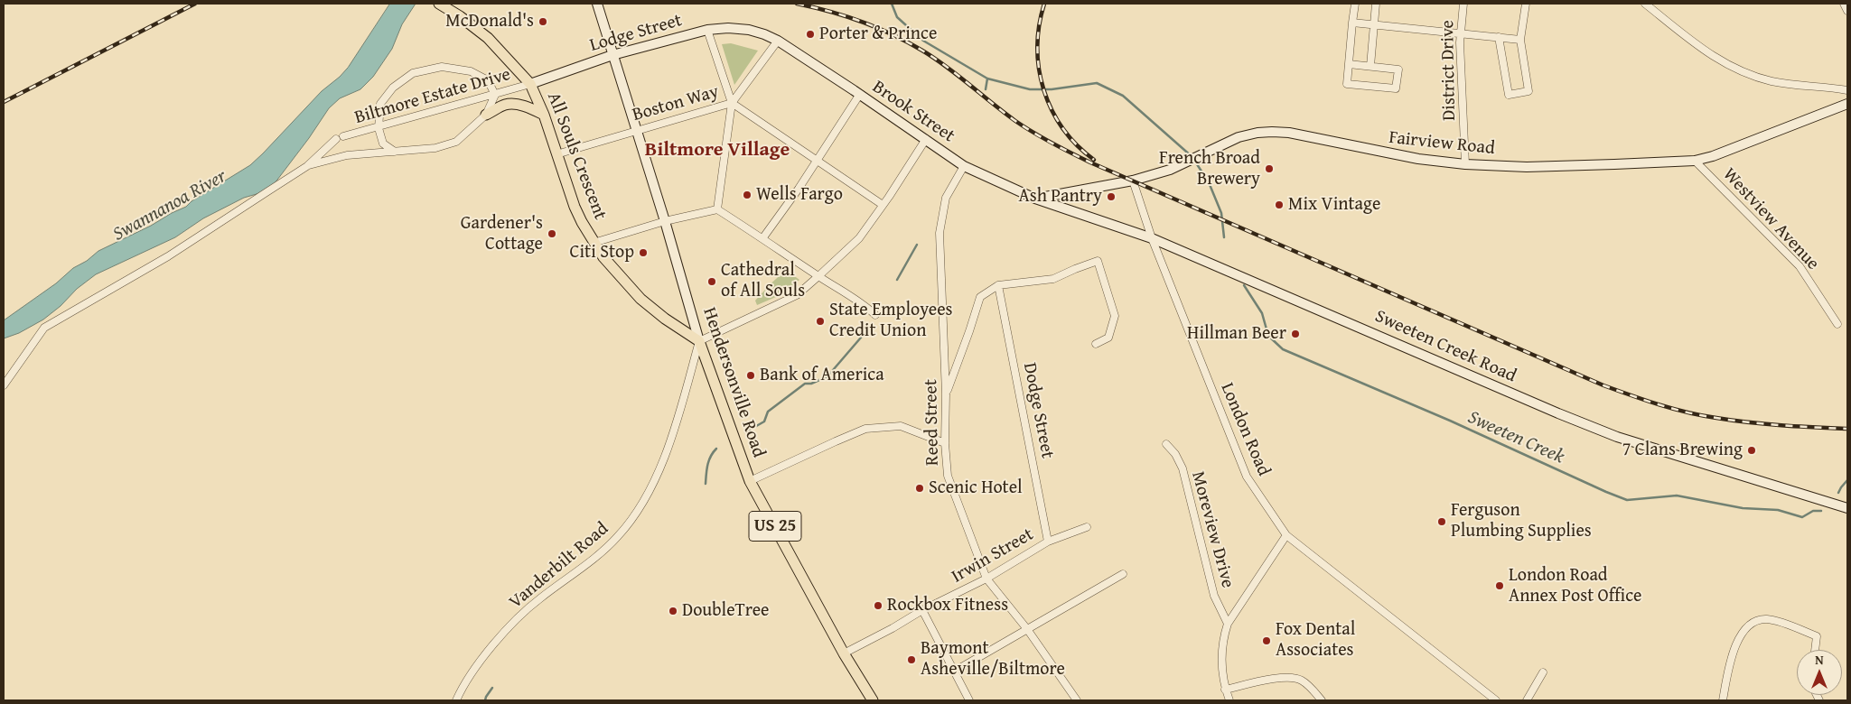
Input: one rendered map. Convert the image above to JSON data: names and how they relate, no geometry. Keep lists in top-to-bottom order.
{
  "streets": {
    "main road": [
      "Lodge Street",
      "Brook Street",
      "Fairview Road",
      "All Souls Crescent",
      "Sweeten Creek Road",
      "Hendersonville Road",
      "US 25"
    ],
    "street": [
      "District Drive",
      "Biltmore Estate Drive",
      "Boston Way",
      "Westview Avenue",
      "Dodge Street",
      "Reed Street",
      "London Road",
      "Moreview Drive",
      "Irwin Street",
      "Vanderbilt Road"
    ]
  },
  "crossings": [
    ["Lodge Street", "Biltmore Estate Drive"],
    ["Lodge Street", "Brook Street"],
    ["Lodge Street", "All Souls Crescent"],
    ["Lodge Street", "Hendersonville Road"],
    ["District Drive", "Fairview Road"],
    ["Biltmore Estate Drive", "All Souls Crescent"],
    ["Boston Way", "All Souls Crescent"],
    ["Boston Way", "Hendersonville Road"],
    ["Brook Street", "Fairview Road"],
    ["Brook Street", "Sweeten Creek Road"],
    ["Brook Street", "Reed Street"],
    ["Fairview Road", "Westview Avenue"],
    ["Fairview Road", "Sweeten Creek Road"],
    ["Fairview Road", "London Road"],
    ["All Souls Crescent", "Hendersonville Road"],
    ["All Souls Crescent", "Vanderbilt Road"],
    ["Sweeten Creek Road", "London Road"],
    ["Hendersonville Road", "Irwin Street"],
    ["Hendersonville Road", "Vanderbilt Road"],
    ["Dodge Street", "Irwin Street"],
    ["Reed Street", "Irwin Street"]
  ],
  "districts": ["Biltmore Village"],
  "water": ["Swannanoa River", "Sweeten Creek"],
  "places": [
    "McDonald's",
    "Porter & Prince",
    "French Broad Brewery",
    "Wells Fargo",
    "Ash Pantry",
    "Mix Vintage",
    "Gardener's Cottage",
    "Citi Stop",
    "Cathedral of All Souls",
    "State Employees Credit Union",
    "Hillman Beer",
    "Bank of America",
    "7 Clans Brewing",
    "Scenic Hotel",
    "Ferguson Plumbing Supplies",
    "London Road Annex Post Office",
    "Rockbox Fitness",
    "DoubleTree",
    "Fox Dental Associates",
    "Baymont Asheville/Biltmore"
  ],
  "north": "top"
}
